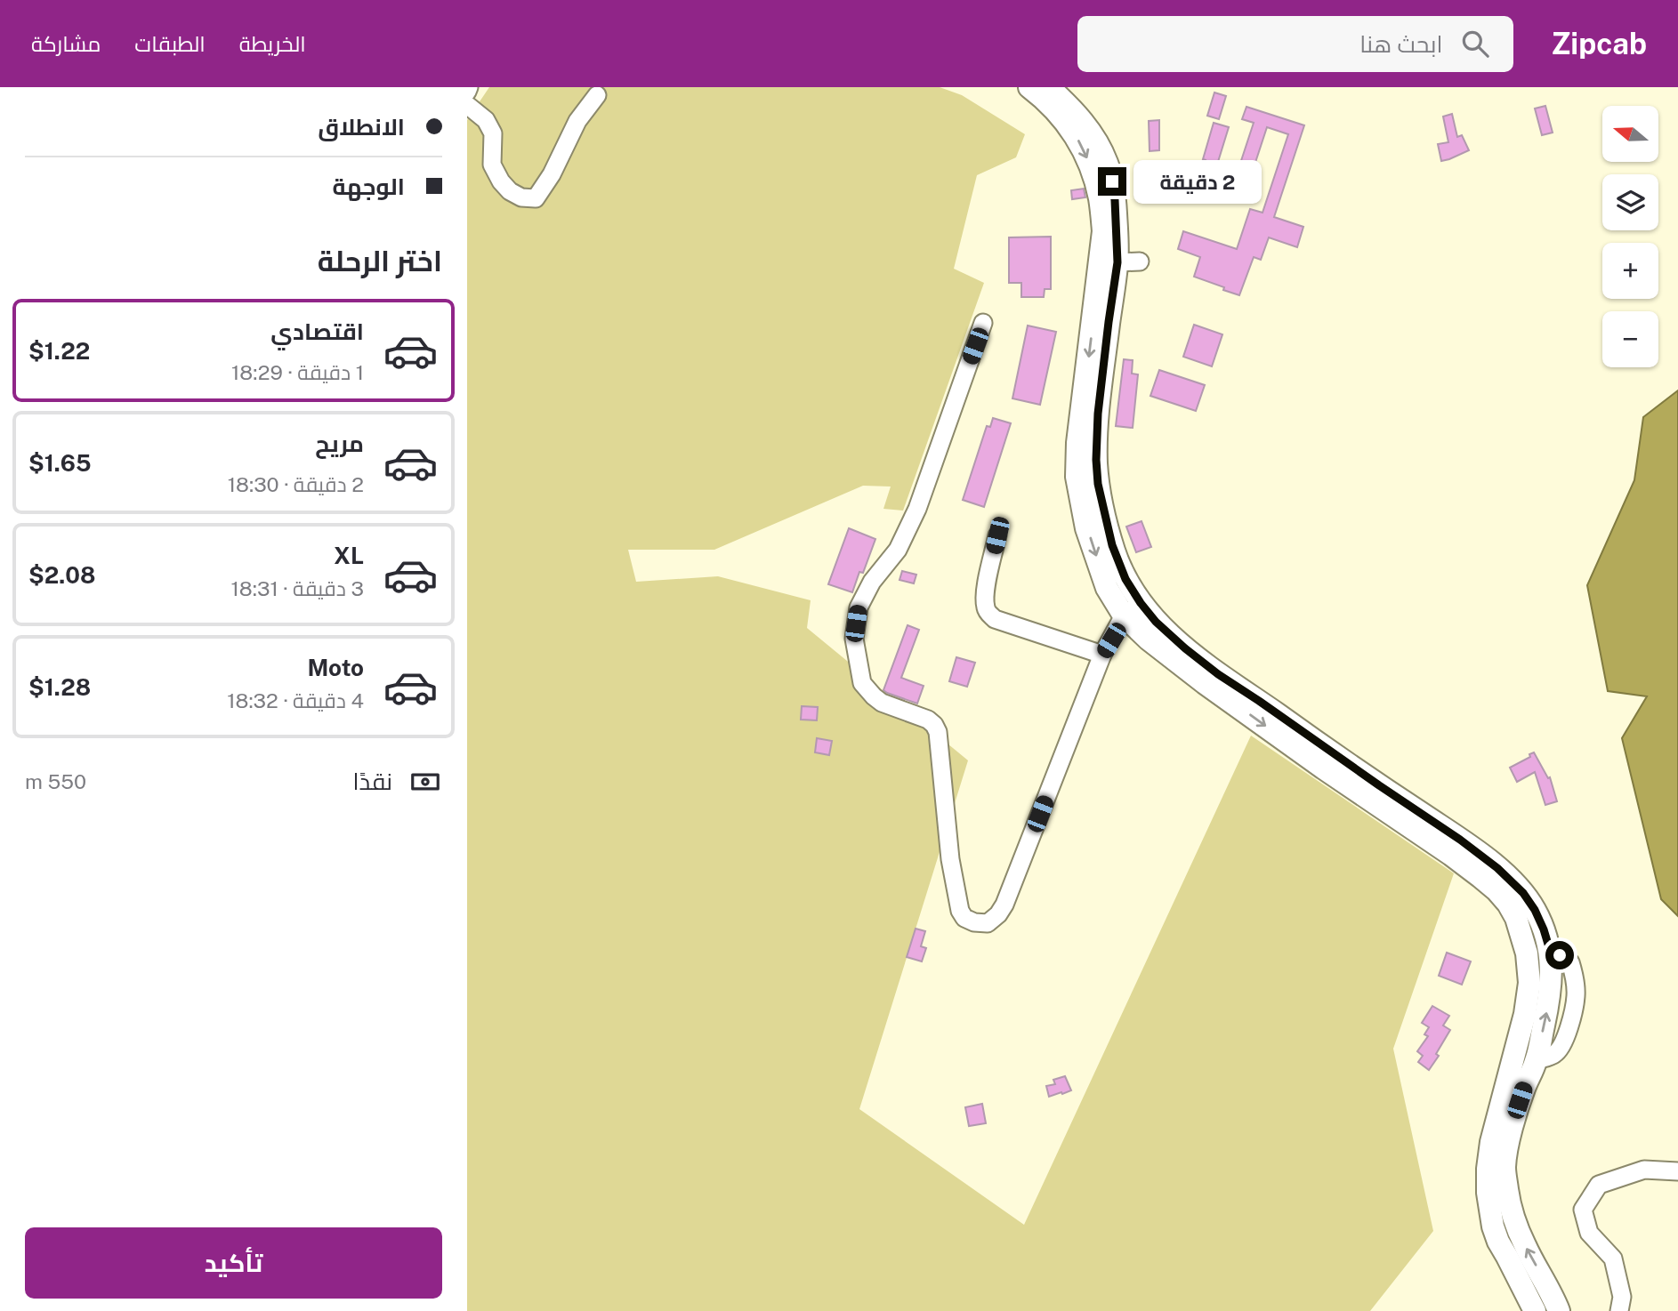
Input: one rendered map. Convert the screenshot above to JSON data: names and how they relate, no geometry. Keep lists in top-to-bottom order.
{
  "north": "left",
  "page": {
    "header": "Zipcab",
    "search": "ابحث هنا",
    "nav": ["الخريطة", "الطبقات", "مشاركة"],
    "banner": ["الانطلاق", "الوجهة"],
    "map_buttons": ["+", "−"],
    "bubble": "2 دقيقة",
    "heading": "اختر الرحلة",
    "list": [
      {
        "name": "اقتصادي",
        "note": "1 دقيقة · 18:29",
        "value": "$1.22"
      },
      {
        "name": "مريح",
        "note": "2 دقيقة · 18:30",
        "value": "$1.65"
      },
      {
        "name": "XL",
        "note": "3 دقيقة · 18:31",
        "value": "$2.08"
      },
      {
        "name": "Moto",
        "note": "4 دقيقة · 18:32",
        "value": "$1.28"
      }
    ],
    "pay": ["نقدًا", "550 m"],
    "buttons": "تأكيد"
  }
}
